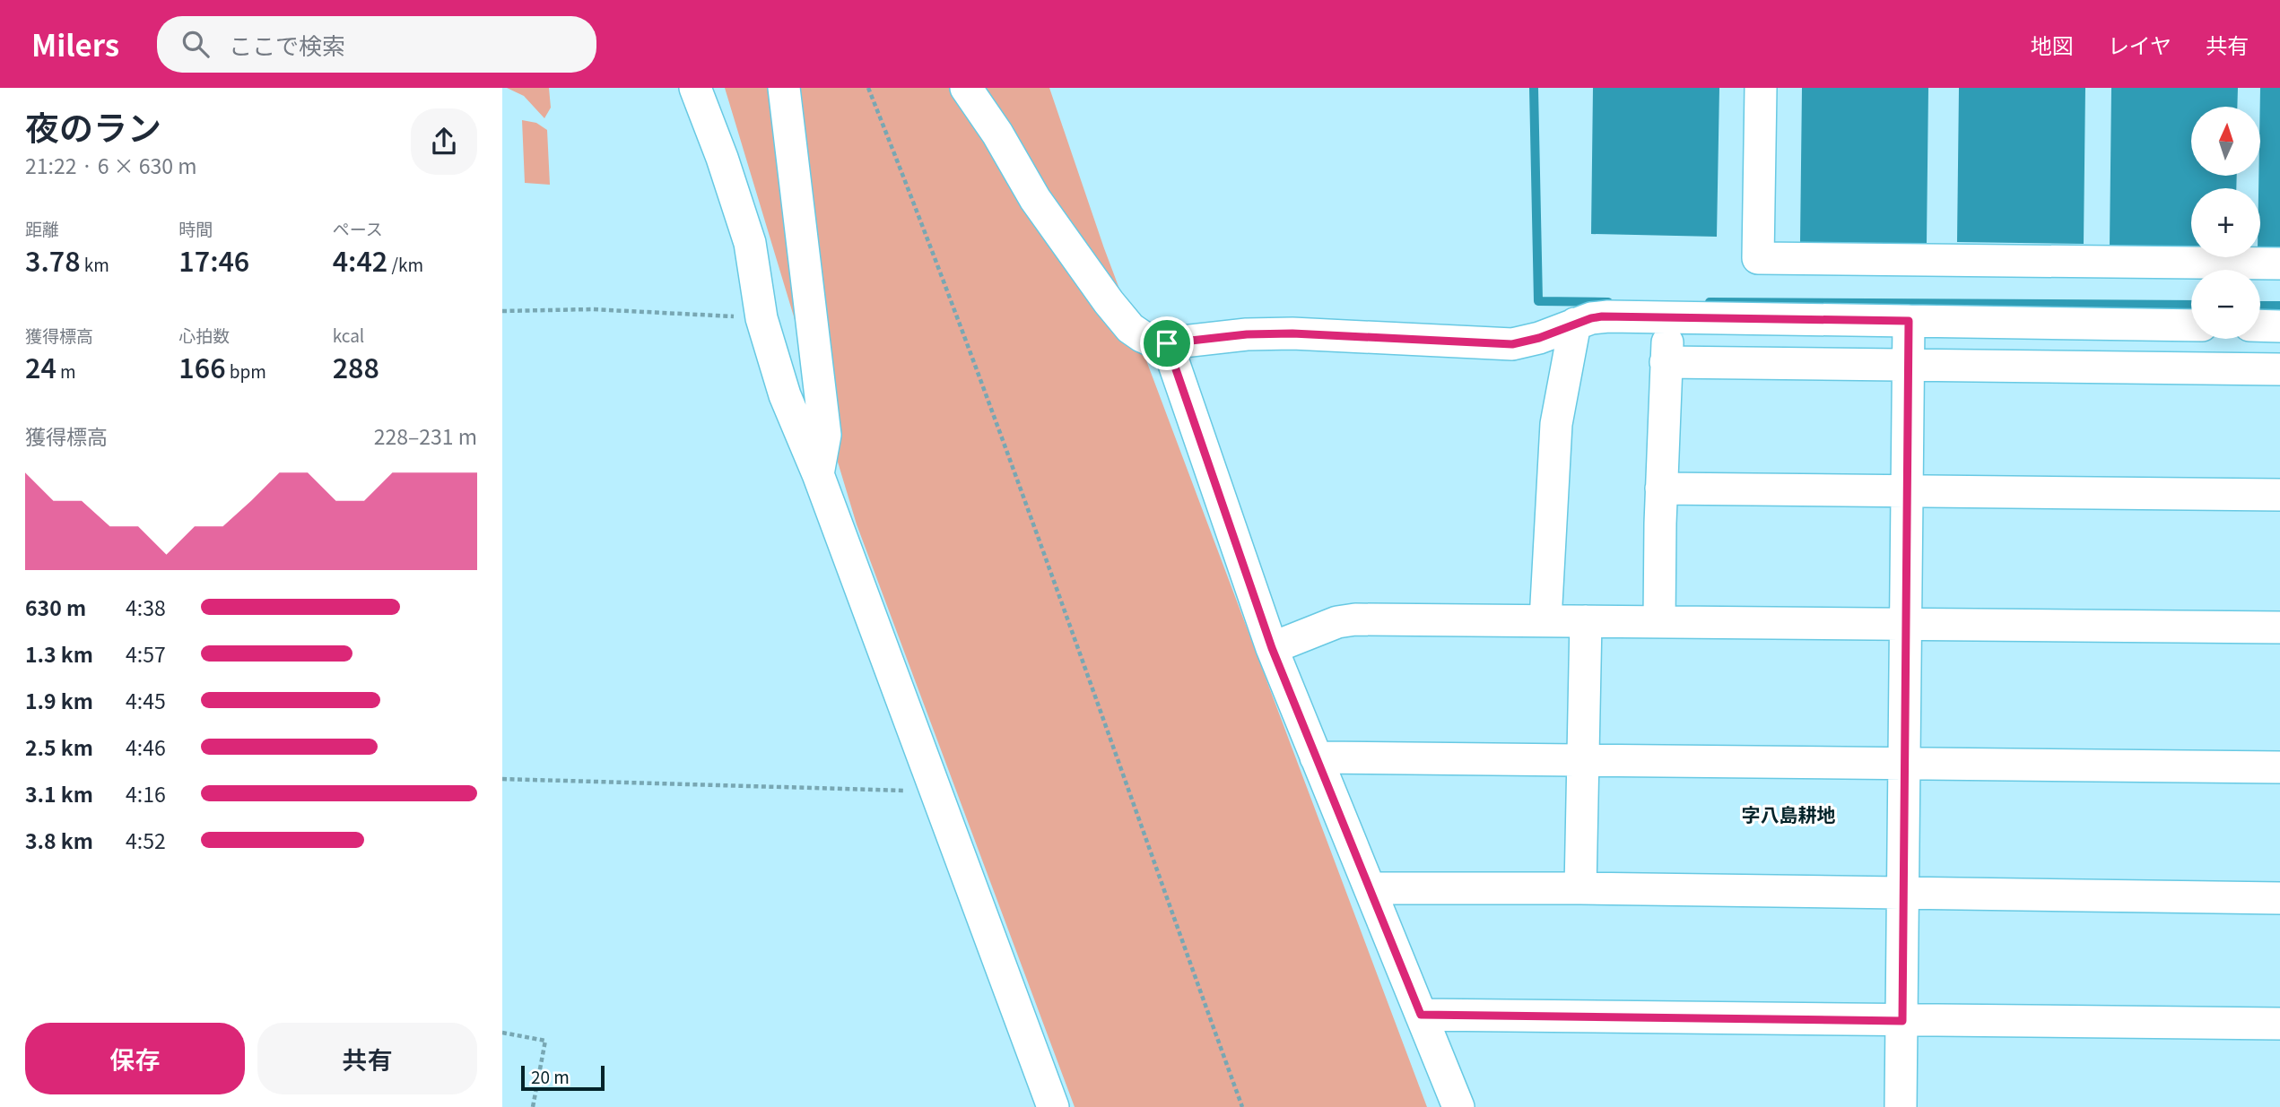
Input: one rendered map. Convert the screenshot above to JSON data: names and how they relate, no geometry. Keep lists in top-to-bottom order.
{
  "districts": ["字八島耕地"],
  "scale_bar": "20 m",
  "north": "top",
  "page": {
    "header": "Milers",
    "search": "ここで検索",
    "nav": ["地図", "レイヤ", "共有"],
    "heading": ["夜のラン", "21:22 · 6 × 630 m"],
    "map_buttons": ["+", "−"],
    "stats": [
      ["距離", "3.78 km"],
      ["時間", "17:46"],
      ["ペース", "4:42 /km"],
      ["獲得標高", "24 m"],
      ["心拍数", "166 bpm"],
      ["kcal", "288"]
    ],
    "chart": ["獲得標高", "228–231 m"],
    "list": [
      {
        "name": "630 m",
        "note": "4:38"
      },
      {
        "name": "1.3 km",
        "note": "4:57"
      },
      {
        "name": "1.9 km",
        "note": "4:45"
      },
      {
        "name": "2.5 km",
        "note": "4:46"
      },
      {
        "name": "3.1 km",
        "note": "4:16"
      },
      {
        "name": "3.8 km",
        "note": "4:52"
      }
    ],
    "buttons": ["保存", "共有"],
    "scale": "20 m"
  }
}
